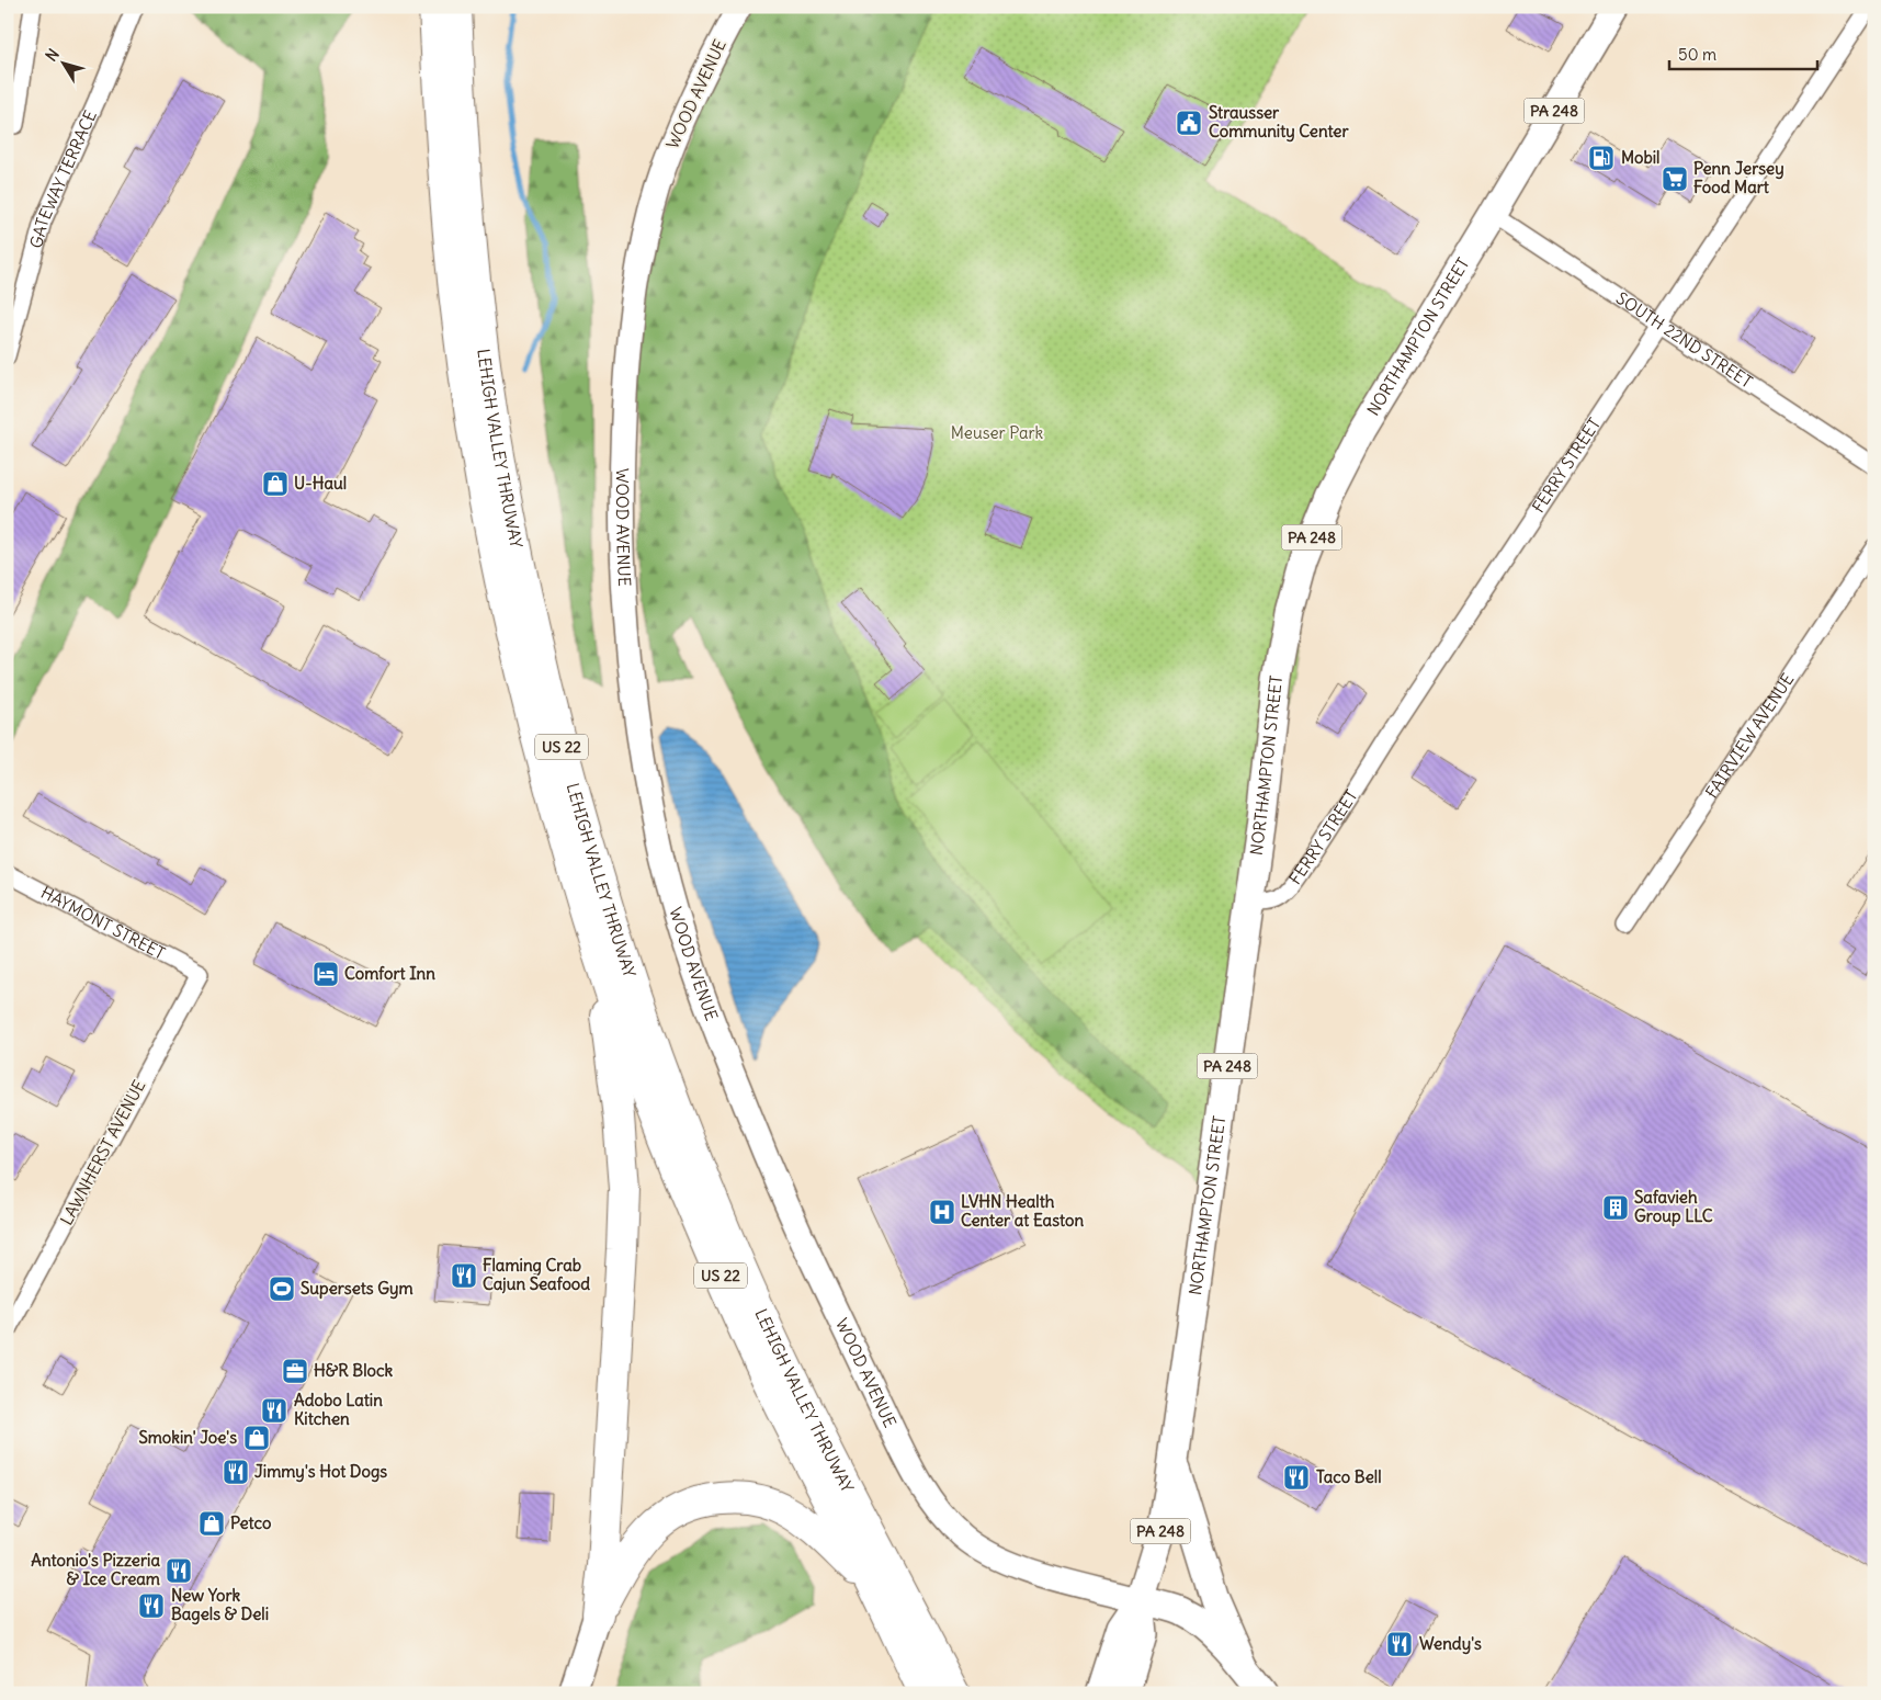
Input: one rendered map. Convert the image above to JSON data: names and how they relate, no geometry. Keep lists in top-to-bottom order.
{
  "streets": {
    "highway": ["LEHIGH VALLEY THRUWAY", "US 22"],
    "main road": ["WOOD AVENUE", "PA 248", "NORTHAMPTON STREET"],
    "street": [
      "GATEWAY TERRACE",
      "SOUTH 22ND STREET",
      "FERRY STREET",
      "FAIRVIEW AVENUE",
      "HAYMONT STREET",
      "LAWNHERST AVENUE"
    ]
  },
  "crossings": [
    ["WOOD AVENUE", "NORTHAMPTON STREET"],
    ["NORTHAMPTON STREET", "SOUTH 22ND STREET"],
    ["NORTHAMPTON STREET", "FERRY STREET"],
    ["SOUTH 22ND STREET", "FERRY STREET"],
    ["HAYMONT STREET", "LAWNHERST AVENUE"]
  ],
  "parks": ["Meuser Park"],
  "places": {
    "public building": ["Strausser Community Center"],
    "fuel station": ["Mobil"],
    "supermarket": ["Penn Jersey Food Mart"],
    "shop": ["U-Haul", "Smokin' Joe's", "Petco"],
    "hotel": ["Comfort Inn"],
    "building": ["Safavieh Group LLC"],
    "hospital": ["LVHN Health Center at Easton"],
    "restaurant": [
      "Flaming Crab Cajun Seafood",
      "Adobo Latin Kitchen",
      "Jimmy's Hot Dogs",
      "Taco Bell",
      "Antonio's Pizzeria & Ice Cream",
      "New York Bagels & Deli",
      "Wendy's"
    ],
    "sports": ["Supersets Gym"],
    "office": ["H&R Block"]
  },
  "scale_bar": "50 m",
  "north": "top left"
}
